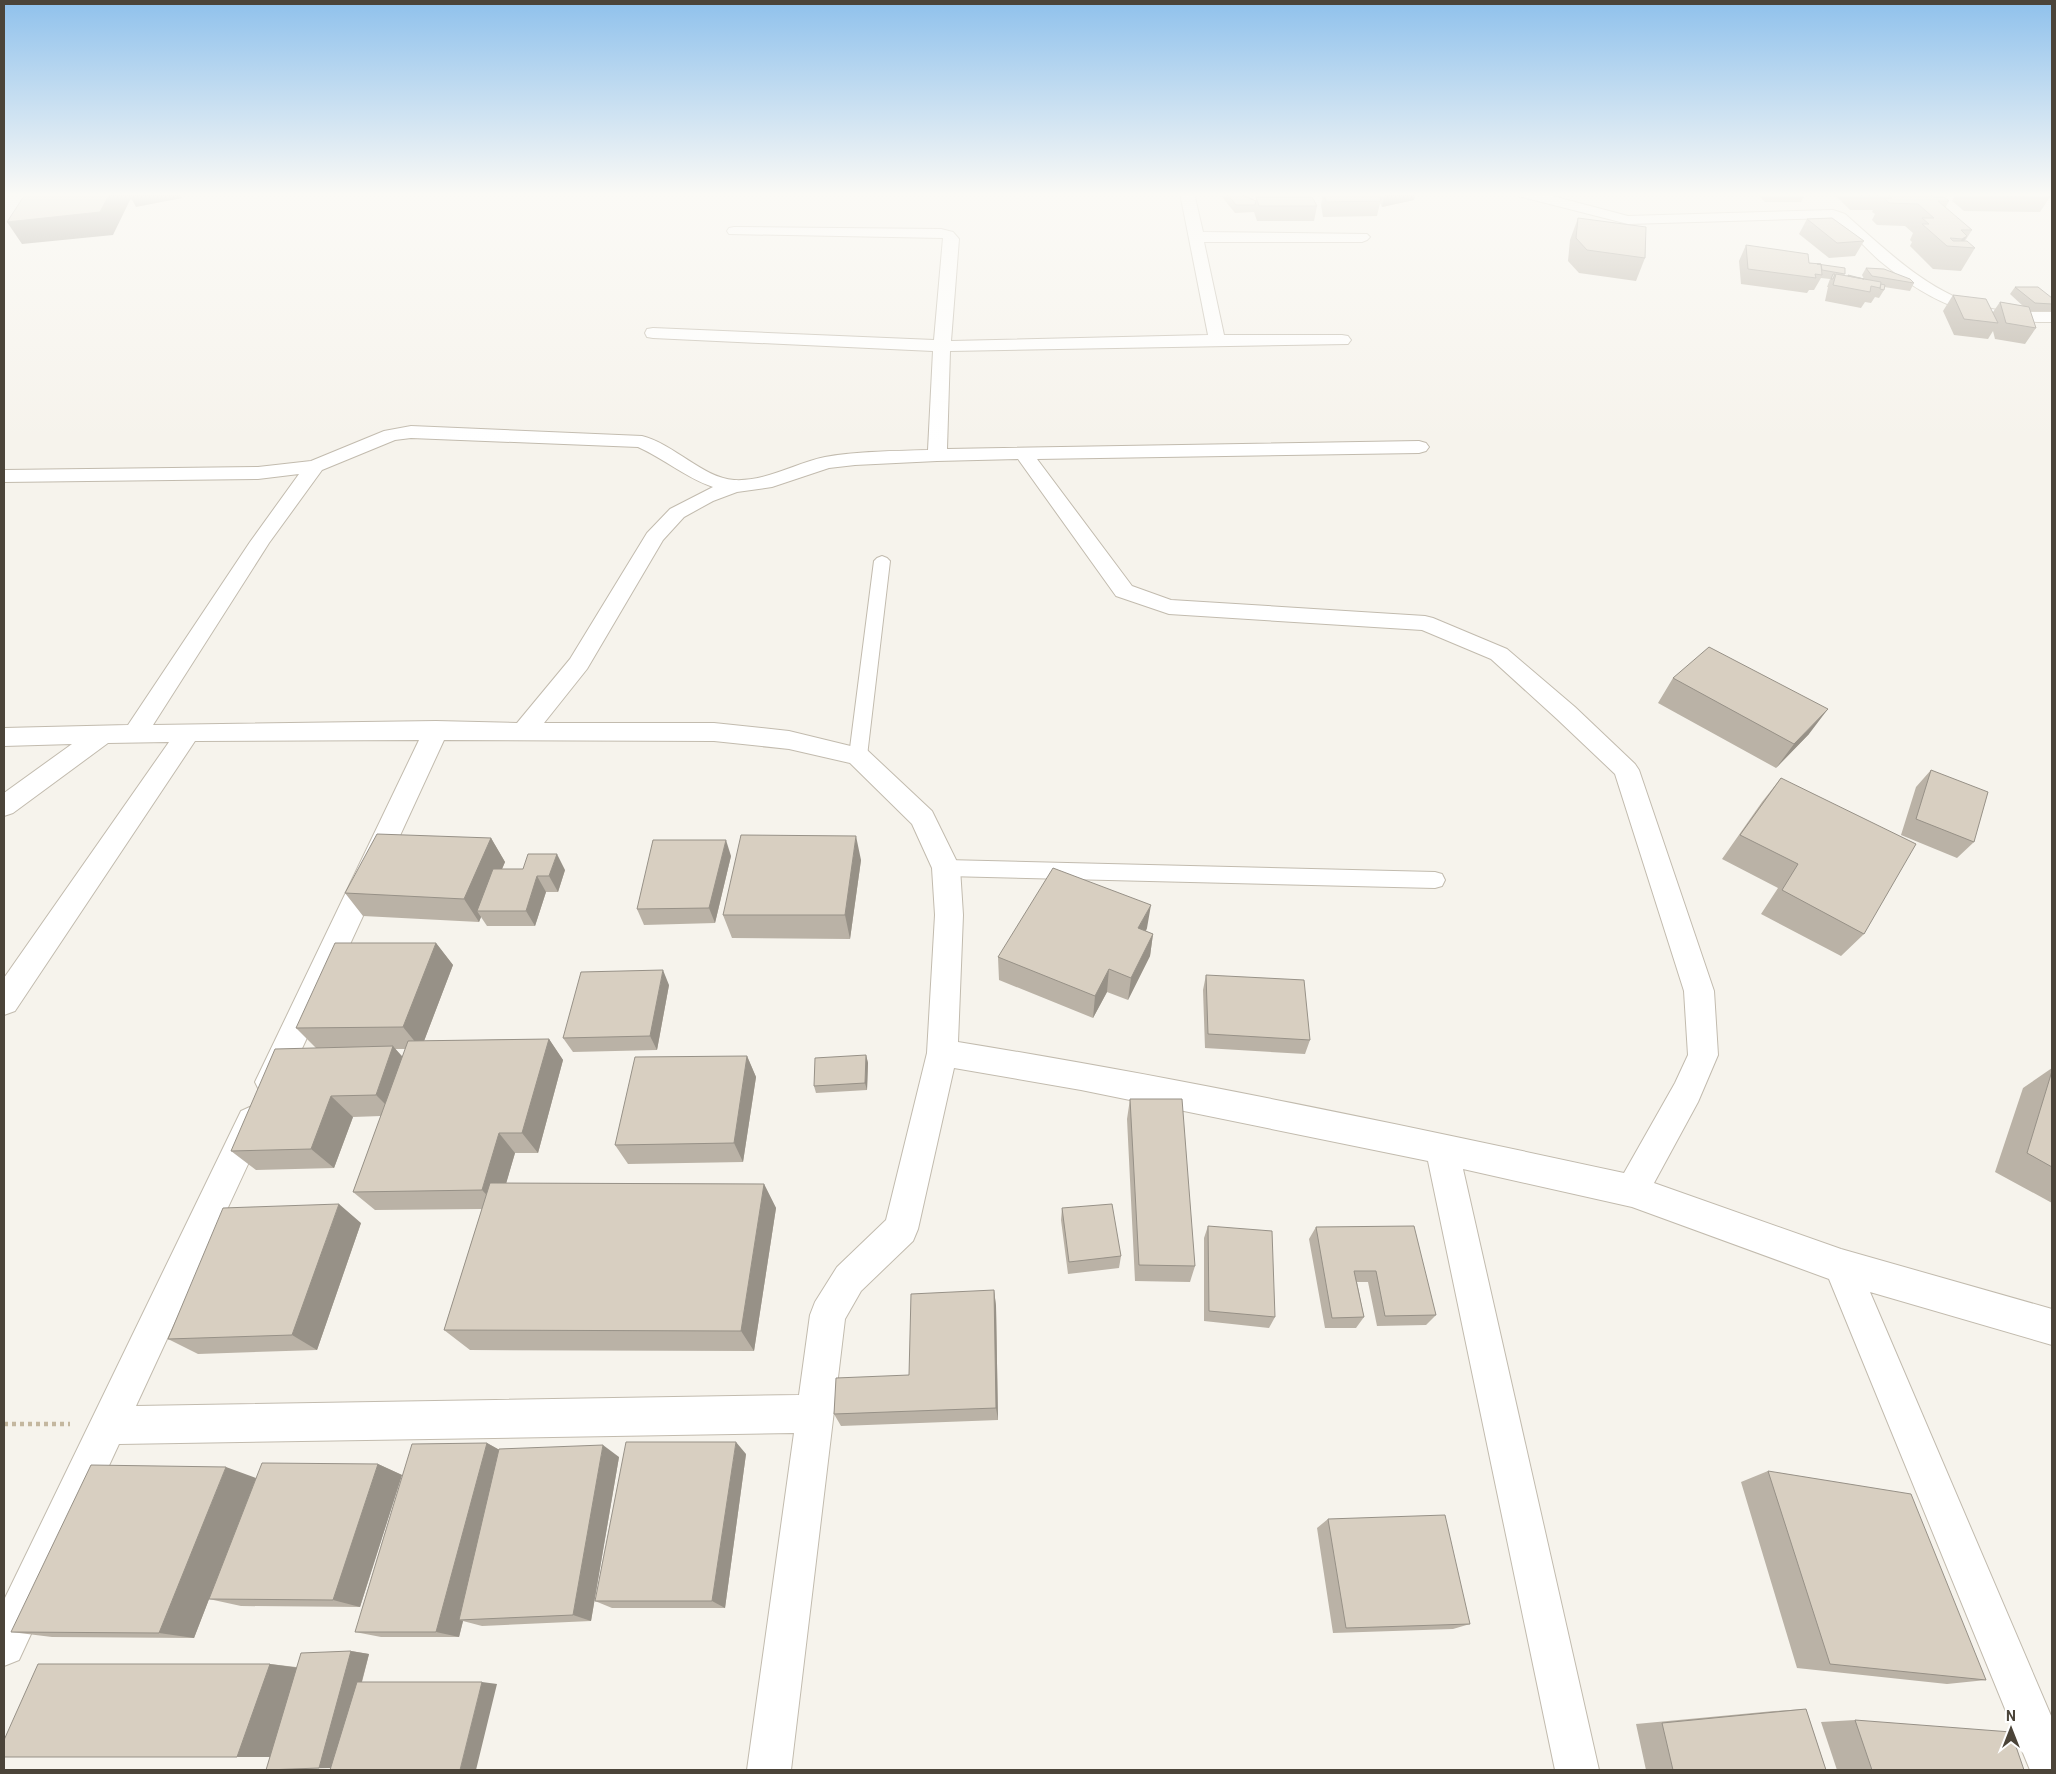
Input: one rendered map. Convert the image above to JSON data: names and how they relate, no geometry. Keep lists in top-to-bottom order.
{
  "north": "top"
}
